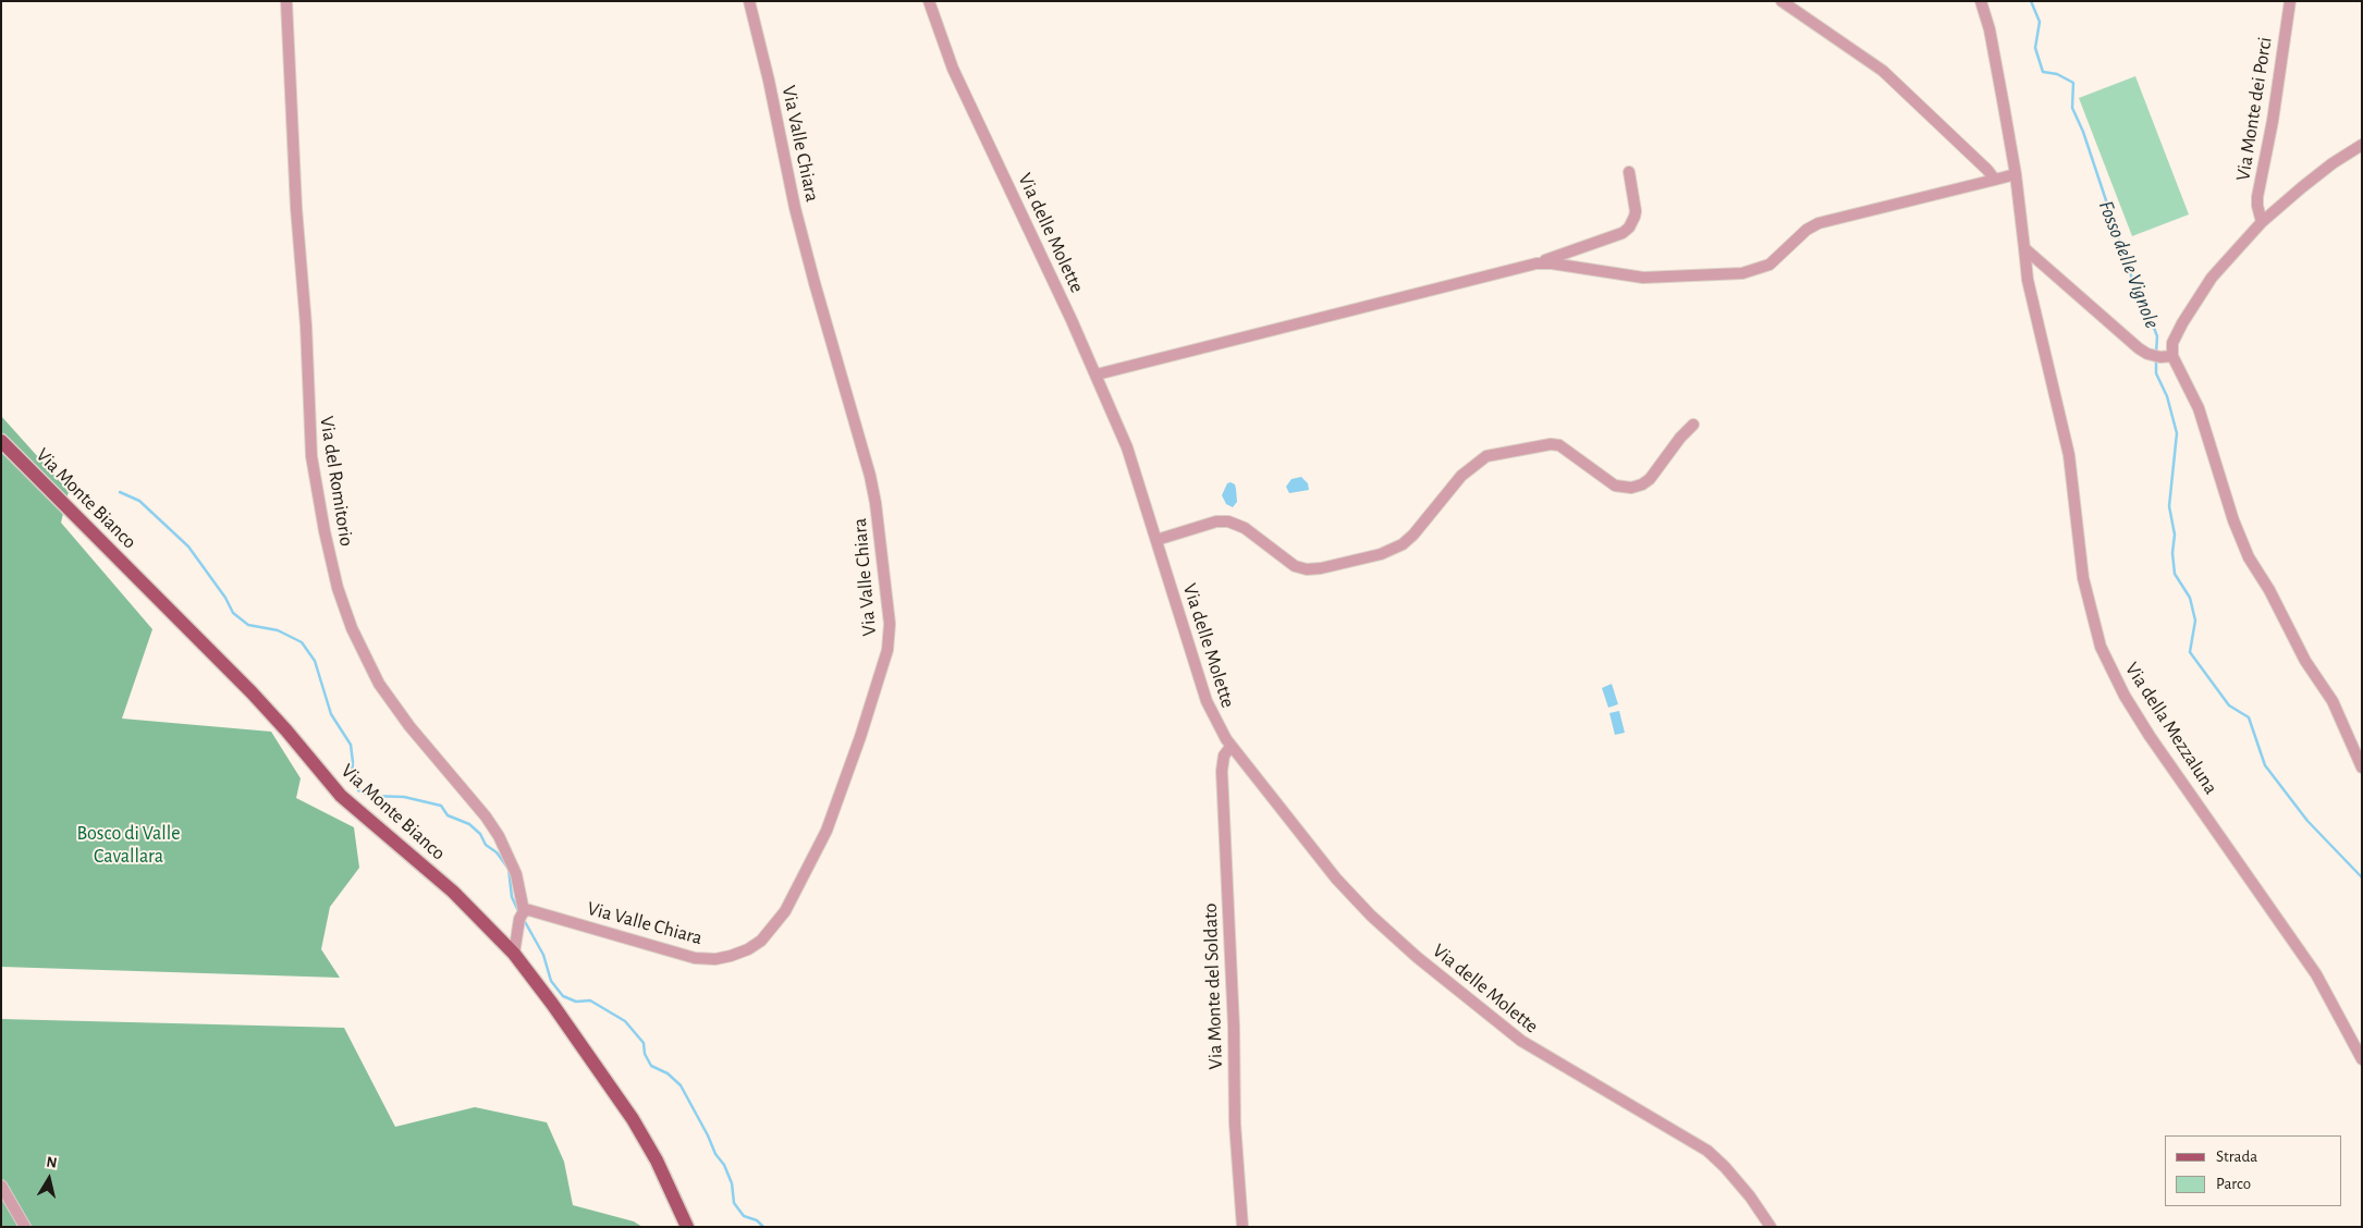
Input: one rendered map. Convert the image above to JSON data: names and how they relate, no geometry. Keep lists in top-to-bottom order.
{
  "streets": {
    "main road": ["Via Monte Bianco"],
    "street": [
      "Via Monte dei Porci",
      "Via Valle Chiara",
      "Via delle Molette",
      "Via del Romitorio",
      "Via della Mezzaluna",
      "Via Monte del Soldato"
    ]
  },
  "crossings": [
    ["Via Valle Chiara", "Via del Romitorio"],
    ["Via delle Molette", "Via Monte del Soldato"]
  ],
  "water": ["Fosso delle Vignole"],
  "parks": ["Bosco di Valle Cavallara"],
  "legend": ["Strada", "Parco"],
  "north": "top"
}
